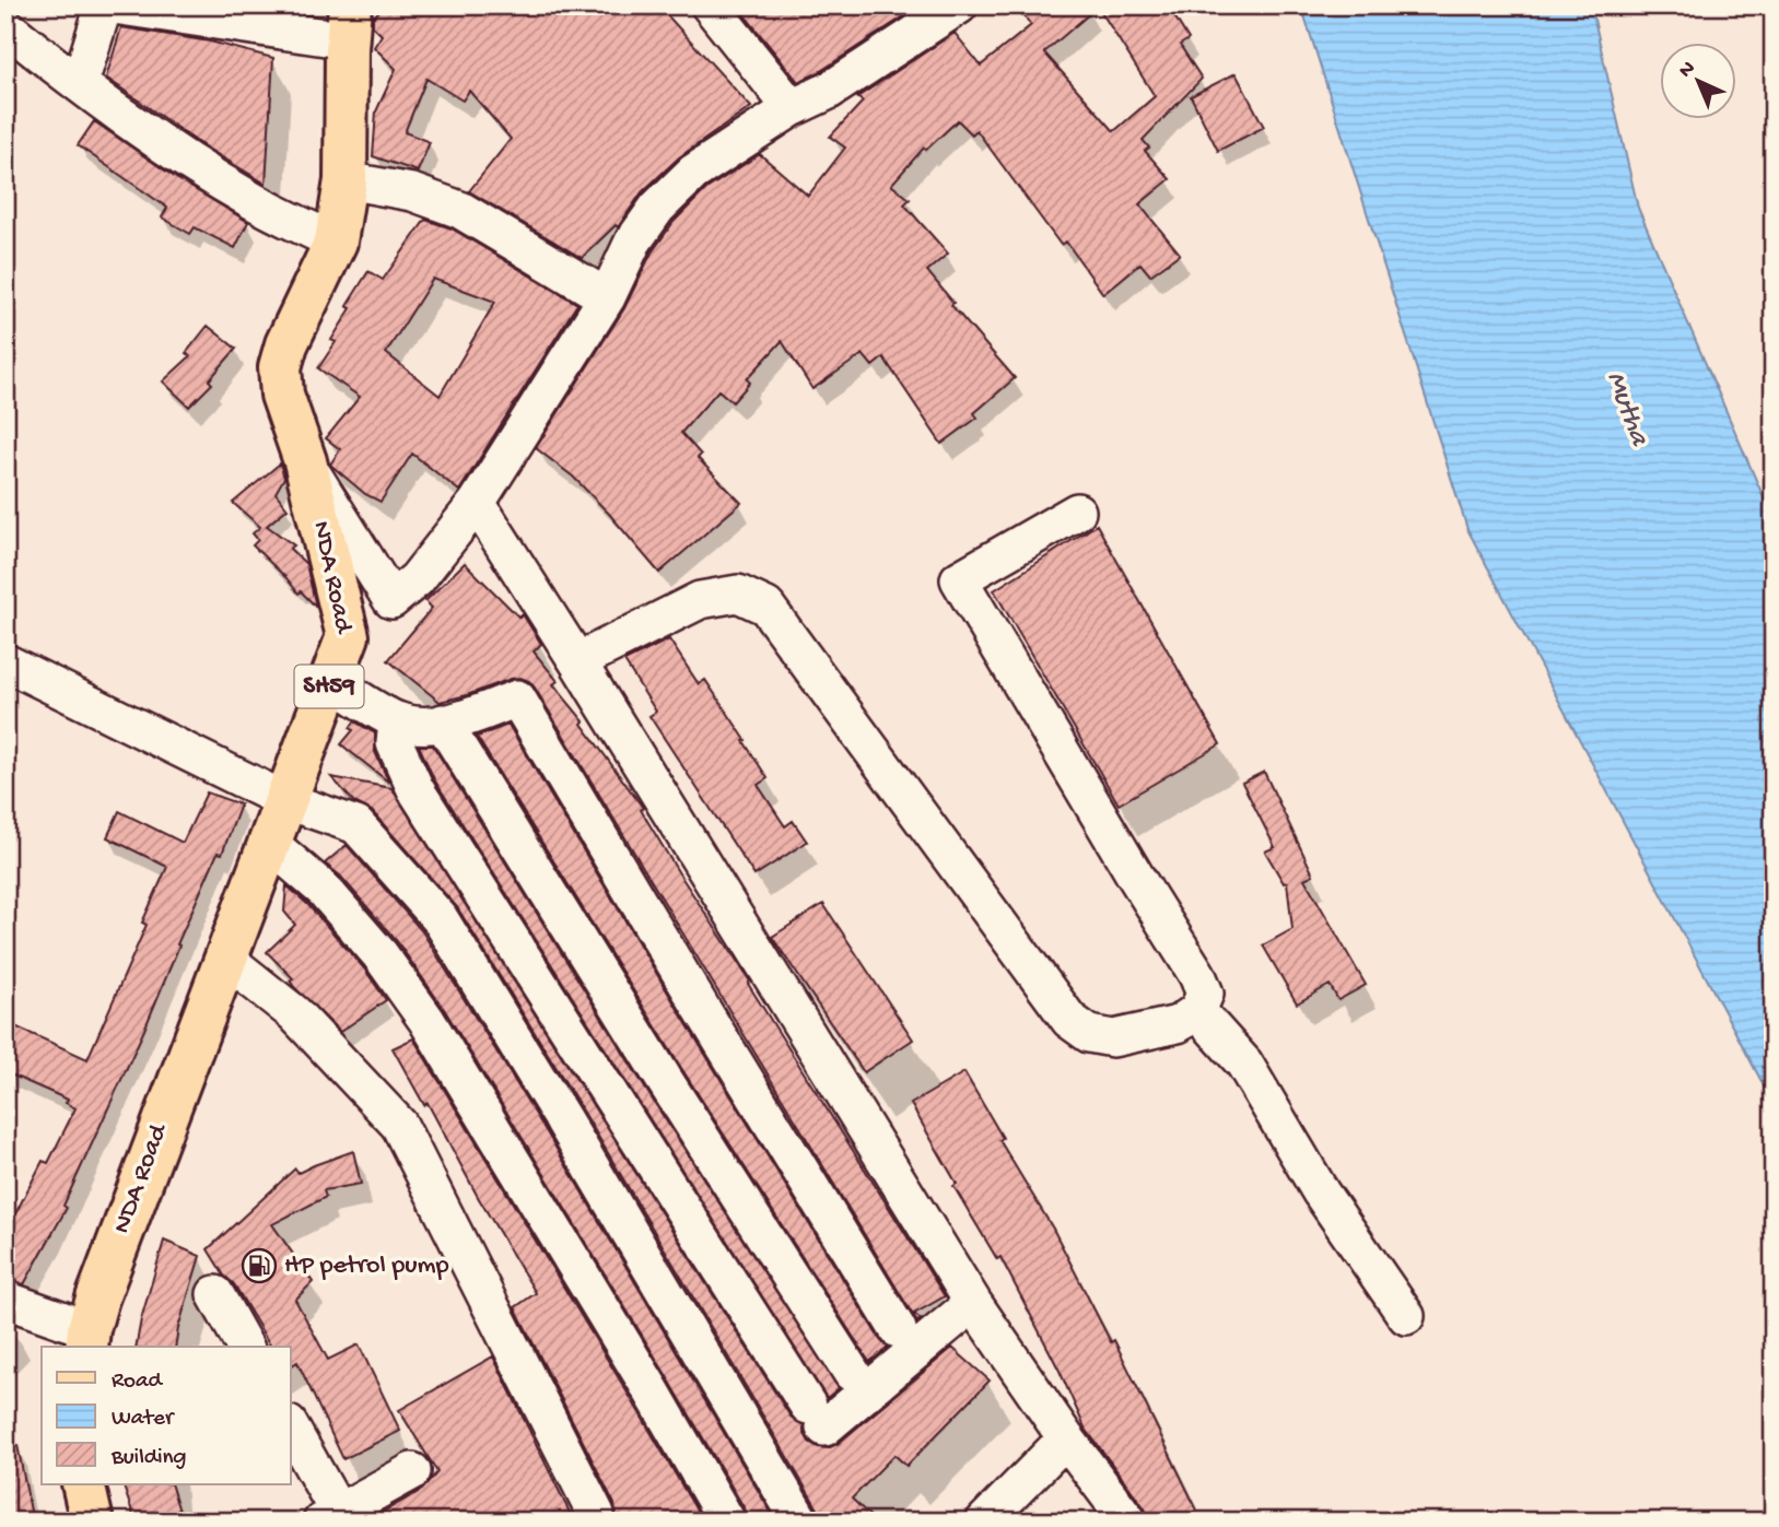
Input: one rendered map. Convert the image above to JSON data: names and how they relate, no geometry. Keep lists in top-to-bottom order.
{
  "streets": {
    "main road": ["NDA Road", "SH59"]
  },
  "water": ["Mutha"],
  "places": {
    "fuel station": ["HP petrol pump"]
  },
  "legend": ["Road", "Water", "Building"],
  "north": "top left"
}
